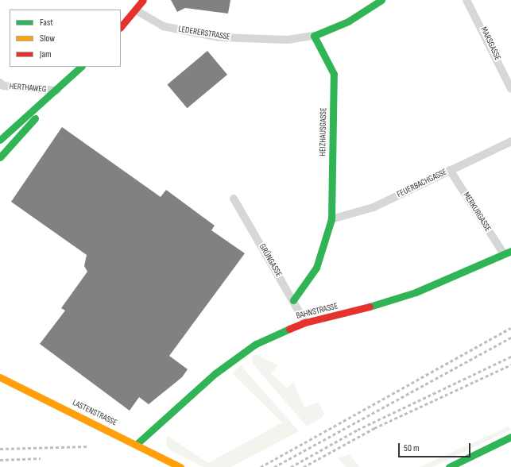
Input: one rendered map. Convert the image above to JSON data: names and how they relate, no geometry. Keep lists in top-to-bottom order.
{
  "streets": {
    "street": [
      "LEDERERSTRASSE",
      "MARSGASSE",
      "HERTHAWEG",
      "HEIZHAUSGASSE",
      "FEUERBACHGASSE",
      "MERKURGASSE",
      "GRÜNGASSE",
      "BAHNSTRASSE",
      "LASTENSTRASSE"
    ]
  },
  "crossings": [
    ["LEDERERSTRASSE", "HEIZHAUSGASSE"],
    ["HEIZHAUSGASSE", "FEUERBACHGASSE"],
    ["HEIZHAUSGASSE", "GRÜNGASSE"],
    ["FEUERBACHGASSE", "MERKURGASSE"],
    ["MERKURGASSE", "BAHNSTRASSE"],
    ["GRÜNGASSE", "BAHNSTRASSE"],
    ["BAHNSTRASSE", "LASTENSTRASSE"]
  ],
  "legend": ["Fast", "Slow", "Jam"],
  "scale_bar": "50 m"
}
